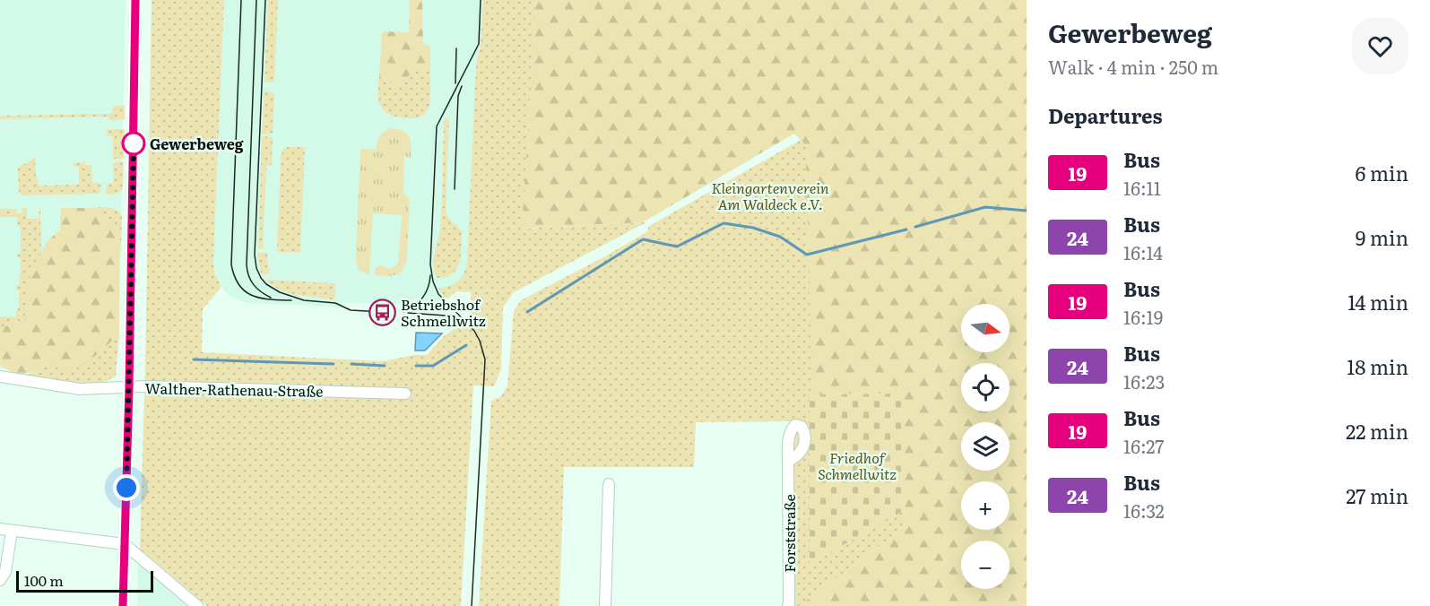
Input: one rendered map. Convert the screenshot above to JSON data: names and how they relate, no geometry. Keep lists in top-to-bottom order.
{
  "streets": {
    "street": ["Walther-Rathenau-Straße", "Forststraße"]
  },
  "parks": ["Kleingartenverein Am Waldeck e.V.", "Friedhof Schmellwitz"],
  "places": {
    "other": ["Gewerbeweg"],
    "bus stop": ["Betriebshof Schmellwitz"]
  },
  "lines": ["bus line 19"],
  "scale_bar": "100 m",
  "north": "right",
  "page": {
    "heading": [
      ["Gewerbeweg", "Walk · 4 min · 250 m"],
      "Departures"
    ],
    "list": [
      {
        "mark": "19",
        "name": "Bus",
        "note": "16:11",
        "value": "6 min"
      },
      {
        "mark": "24",
        "name": "Bus",
        "note": "16:14",
        "value": "9 min"
      },
      {
        "mark": "19",
        "name": "Bus",
        "note": "16:19",
        "value": "14 min"
      },
      {
        "mark": "24",
        "name": "Bus",
        "note": "16:23",
        "value": "18 min"
      },
      {
        "mark": "19",
        "name": "Bus",
        "note": "16:27",
        "value": "22 min"
      },
      {
        "mark": "24",
        "name": "Bus",
        "note": "16:32",
        "value": "27 min"
      }
    ],
    "map_buttons": ["+", "−"],
    "scale": "100 m"
  }
}
